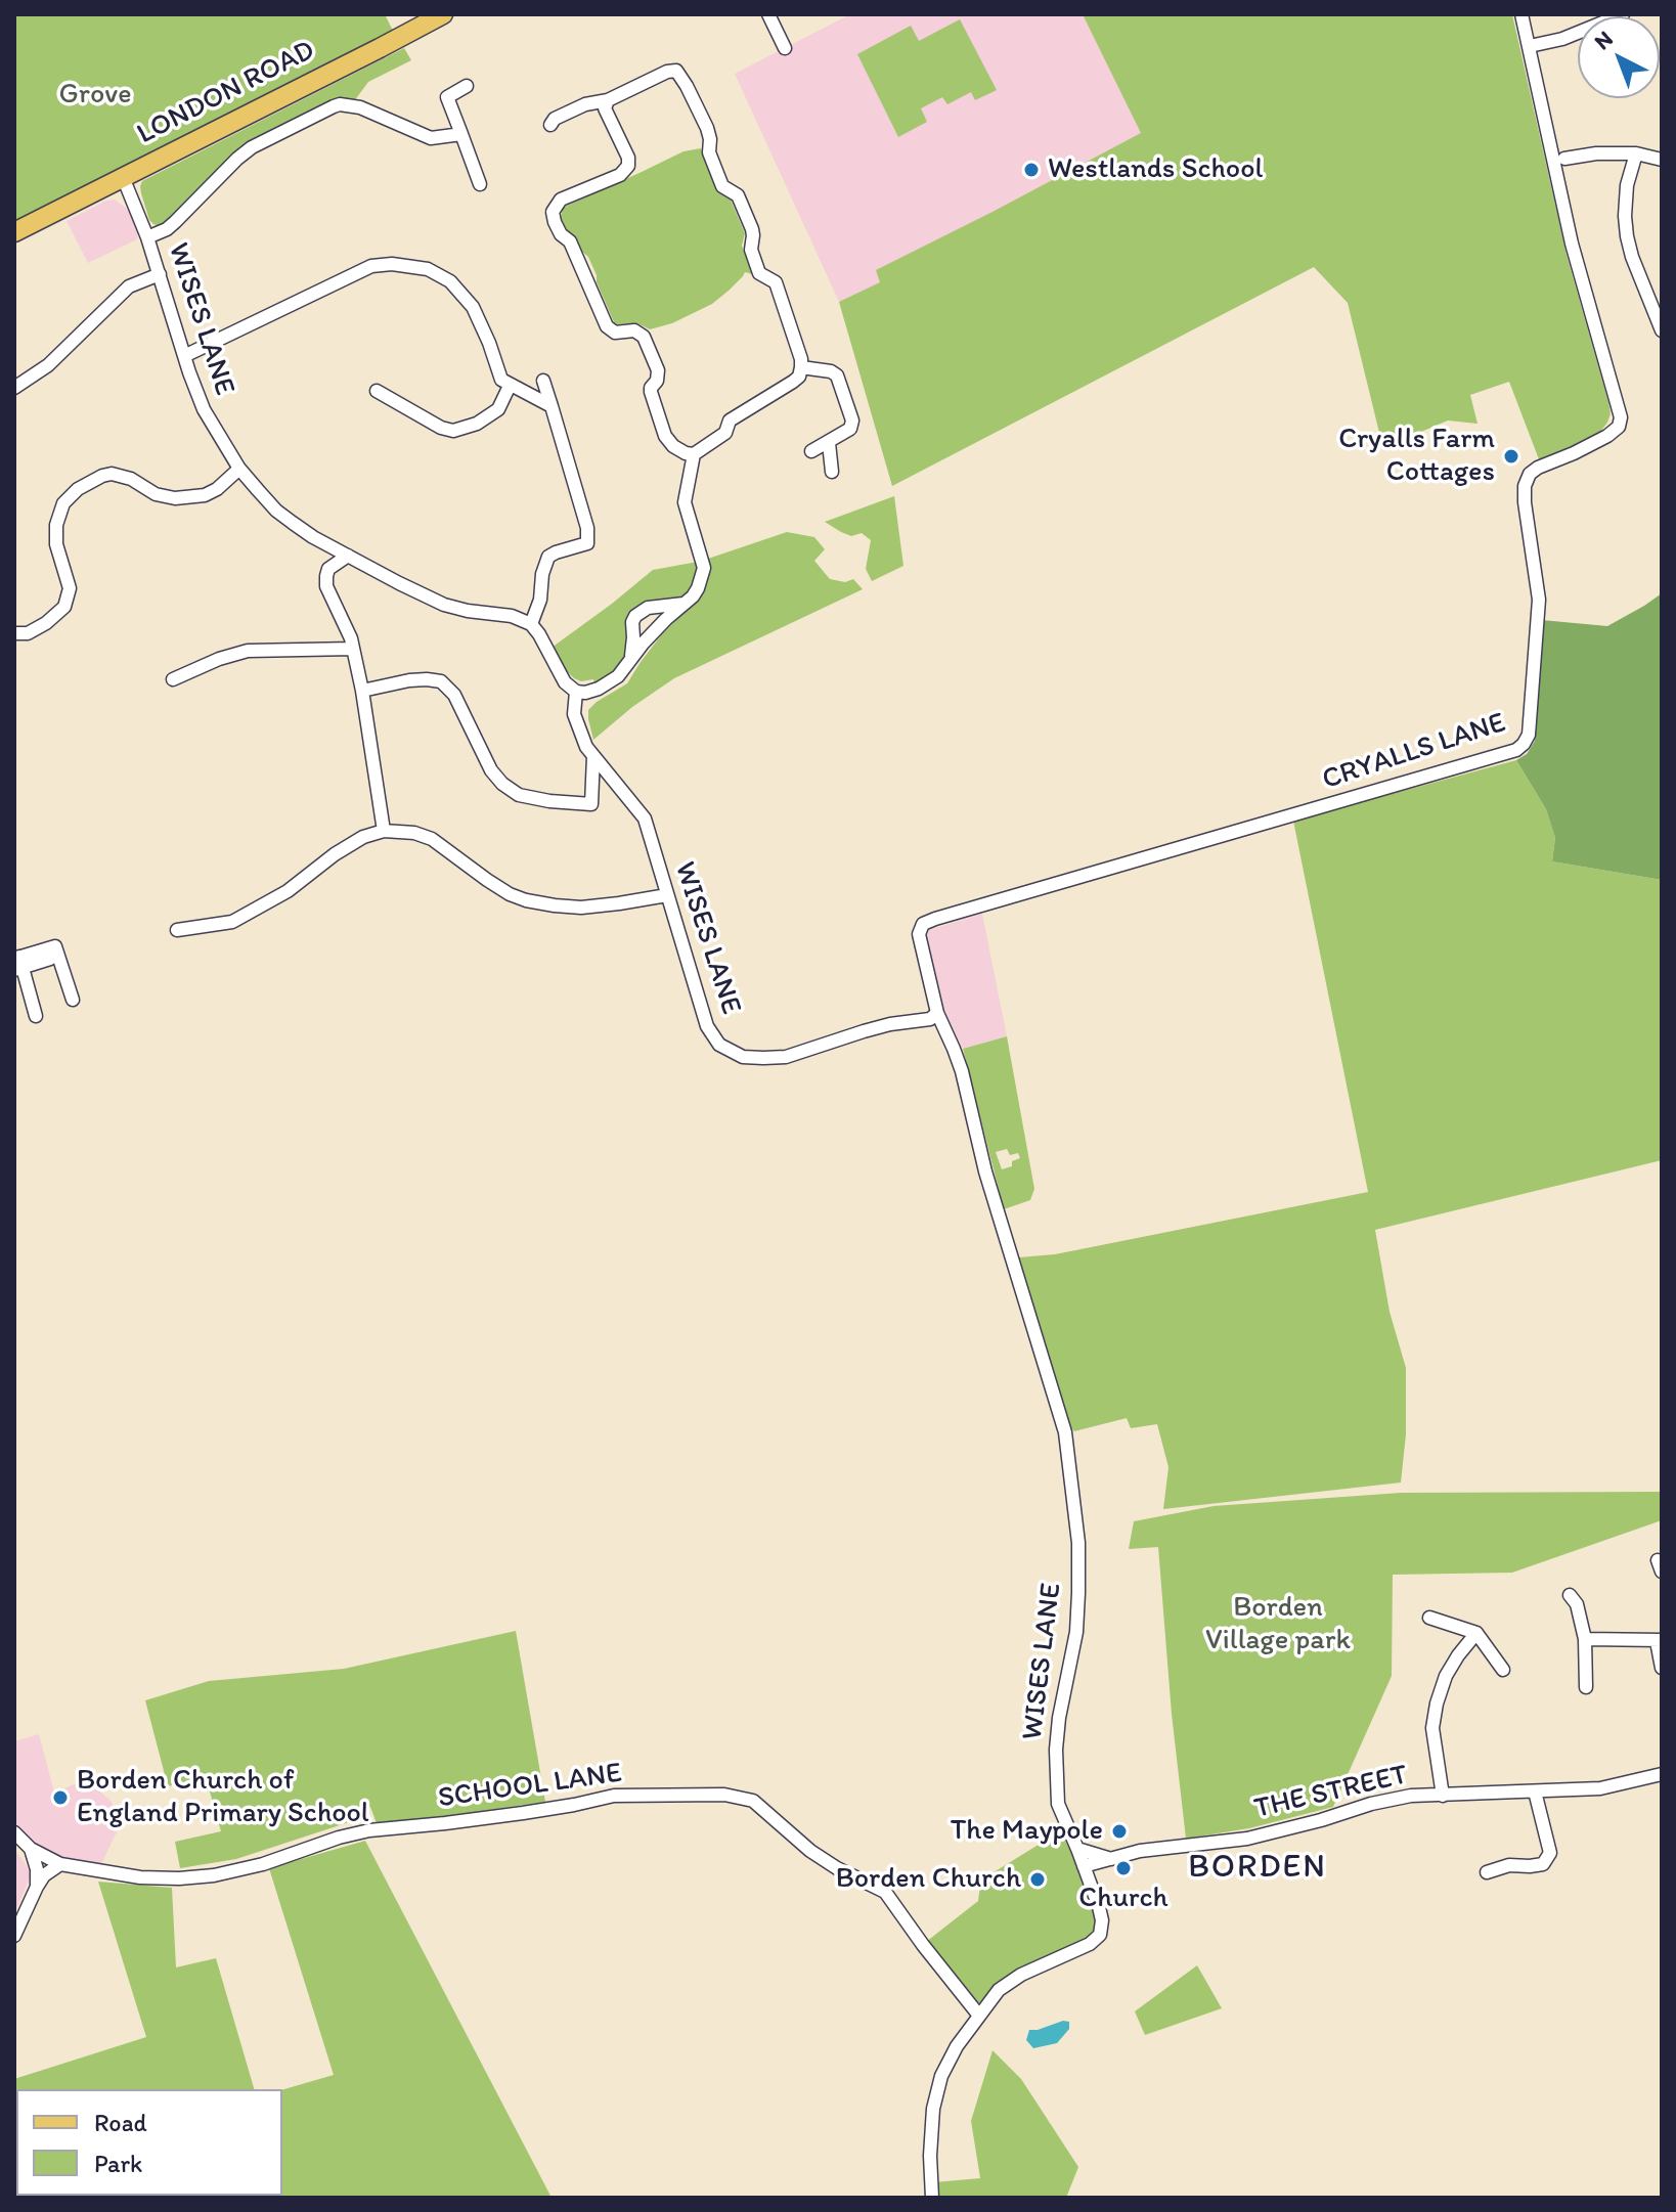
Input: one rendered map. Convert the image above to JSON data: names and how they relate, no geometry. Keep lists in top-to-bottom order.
{
  "streets": {
    "main road": ["LONDON ROAD"],
    "street": [
      "WISES LANE",
      "CRYALLS LANE",
      "SCHOOL LANE",
      "THE STREET"
    ]
  },
  "crossings": [
    ["LONDON ROAD", "WISES LANE"],
    ["WISES LANE", "CRYALLS LANE"],
    ["WISES LANE", "SCHOOL LANE"],
    ["WISES LANE", "THE STREET"]
  ],
  "districts": ["BORDEN"],
  "parks": ["Grove", "Borden Village park"],
  "places": [
    "Westlands School",
    "Cryalls Farm Cottages",
    "Borden Church of England Primary School",
    "The Maypole",
    "Church",
    "Borden Church"
  ],
  "legend": ["Road", "Park"],
  "north": "top left"
}
